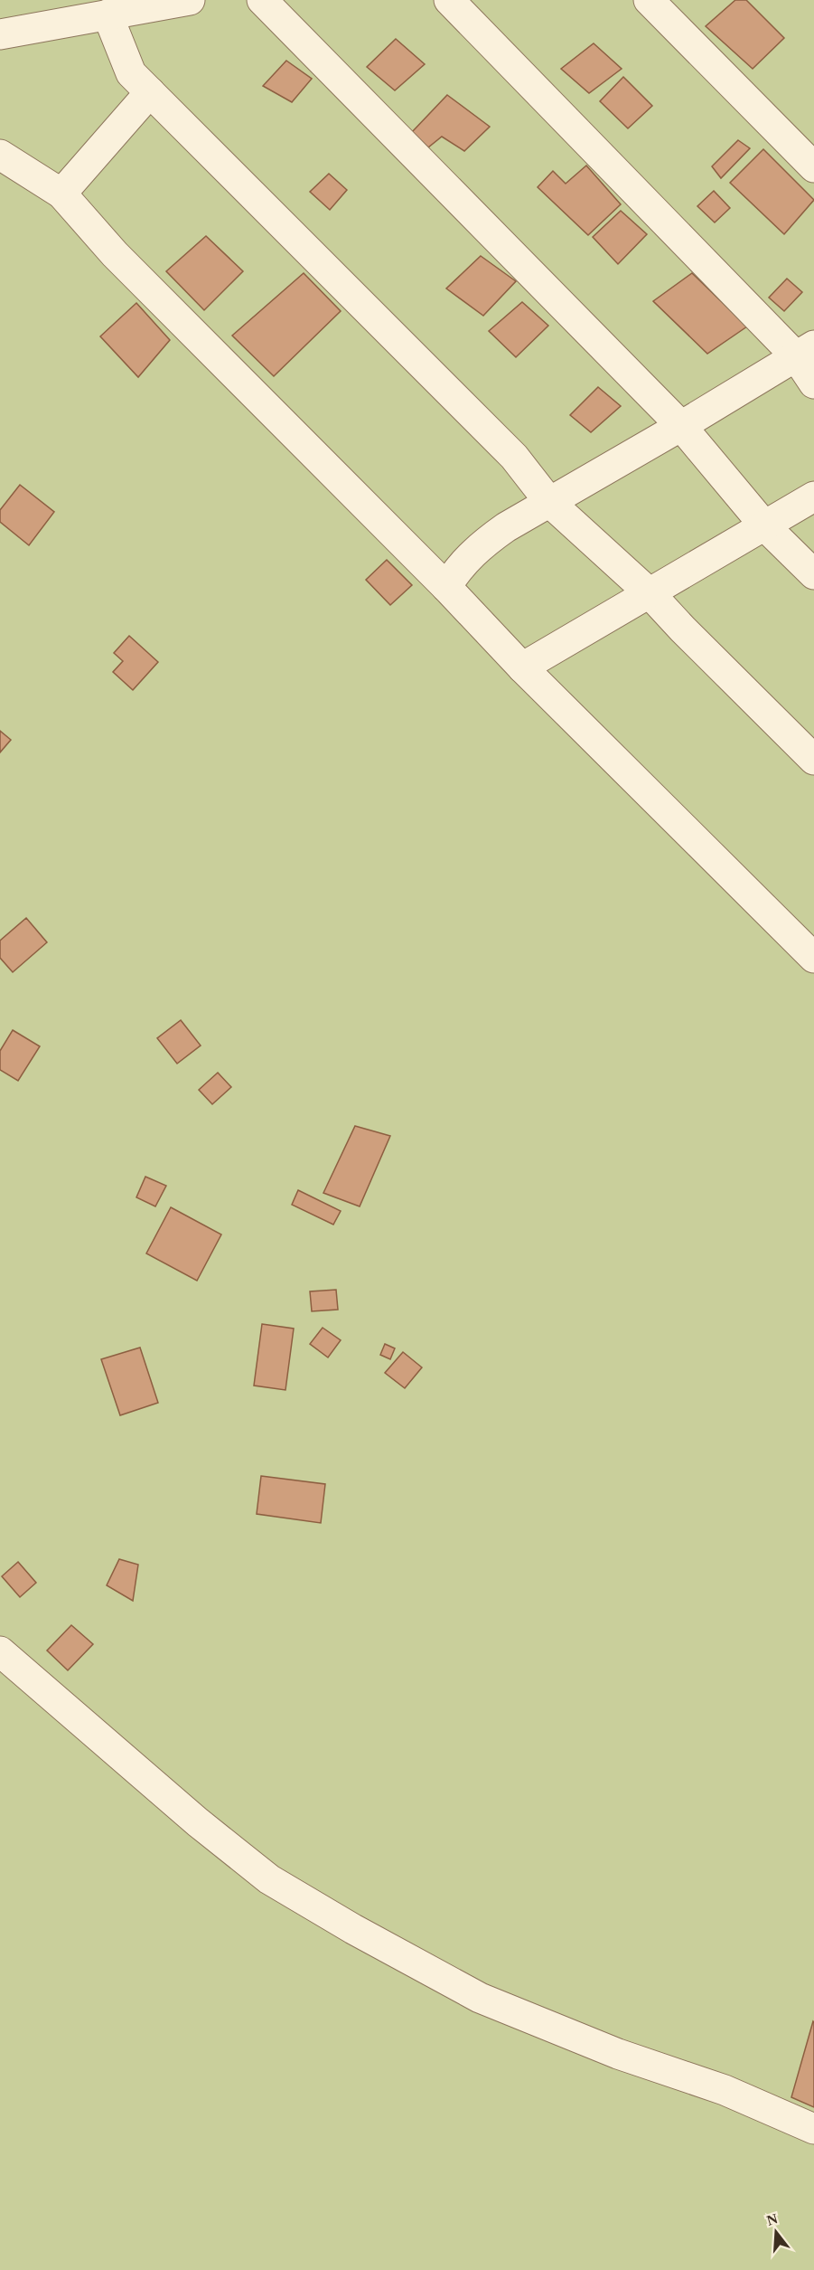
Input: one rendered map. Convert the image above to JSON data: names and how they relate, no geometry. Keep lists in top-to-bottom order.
{
  "north": "top"
}
